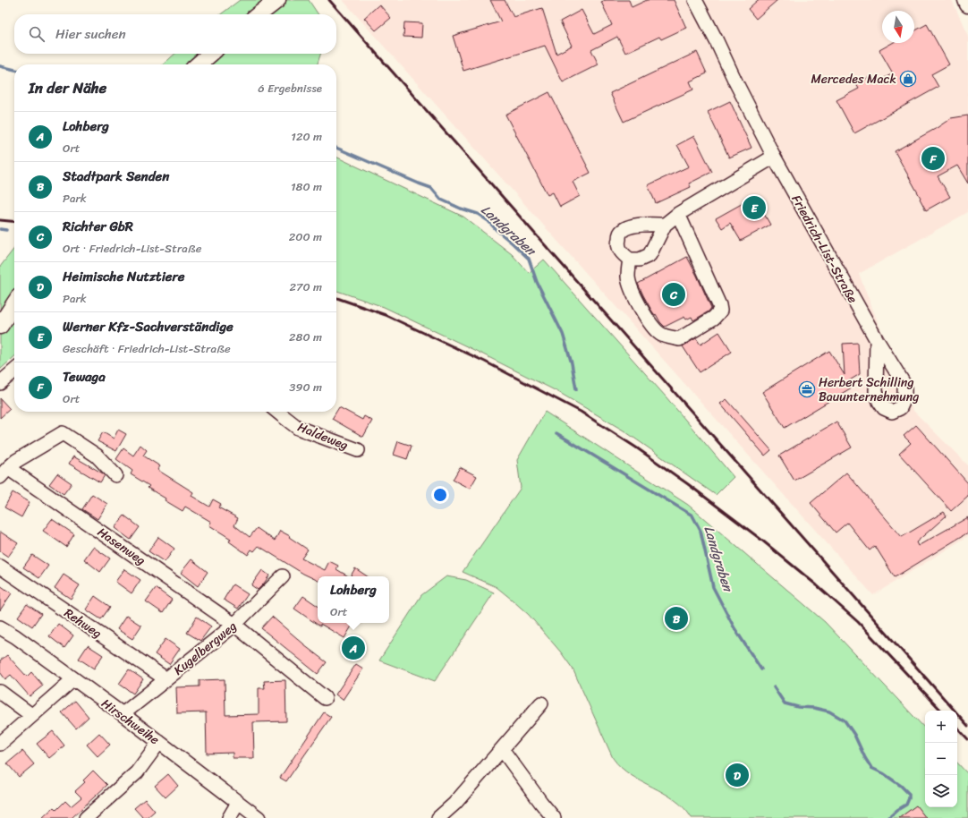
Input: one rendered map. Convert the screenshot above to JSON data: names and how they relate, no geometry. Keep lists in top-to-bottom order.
{
  "streets": {
    "street": [
      "Friedrich-List-Straße",
      "Haldeweg",
      "Hasenweg",
      "Rehweg",
      "Kugelbergweg",
      "Hirschweihe"
    ]
  },
  "crossings": [
    ["Hasenweg", "Kugelbergweg"],
    ["Rehweg", "Kugelbergweg"],
    ["Kugelbergweg", "Hirschweihe"]
  ],
  "water": ["Landgraben"],
  "places": {
    "shop": ["Mercedes Mack"],
    "office": ["Herbert Schilling Bauunternehmung"]
  },
  "north": "bottom",
  "page": {
    "search": "Hier suchen",
    "heading": ["In der Nähe", "6 Ergebnisse"],
    "list": [
      {
        "mark": "A",
        "name": "Lohberg",
        "note": "Ort",
        "value": "120 m"
      },
      {
        "mark": "B",
        "name": "Stadtpark Senden",
        "note": "Park",
        "value": "180 m"
      },
      {
        "mark": "C",
        "name": "Richter GbR",
        "note": "Ort · Friedrich-List-Straße",
        "value": "200 m"
      },
      {
        "mark": "D",
        "name": "Heimische Nutztiere",
        "note": "Park",
        "value": "270 m"
      },
      {
        "mark": "E",
        "name": "Werner Kfz-Sachverständige",
        "note": "Geschäft · Friedrich-List-Straße",
        "value": "280 m"
      },
      {
        "mark": "F",
        "name": "Tewaga",
        "note": "Ort",
        "value": "390 m"
      }
    ],
    "pins": [
      "F",
      "E",
      "C",
      "B",
      "A",
      "D"
    ],
    "popup": ["Lohberg", "Ort"],
    "map_buttons": ["+", "−"]
  }
}
